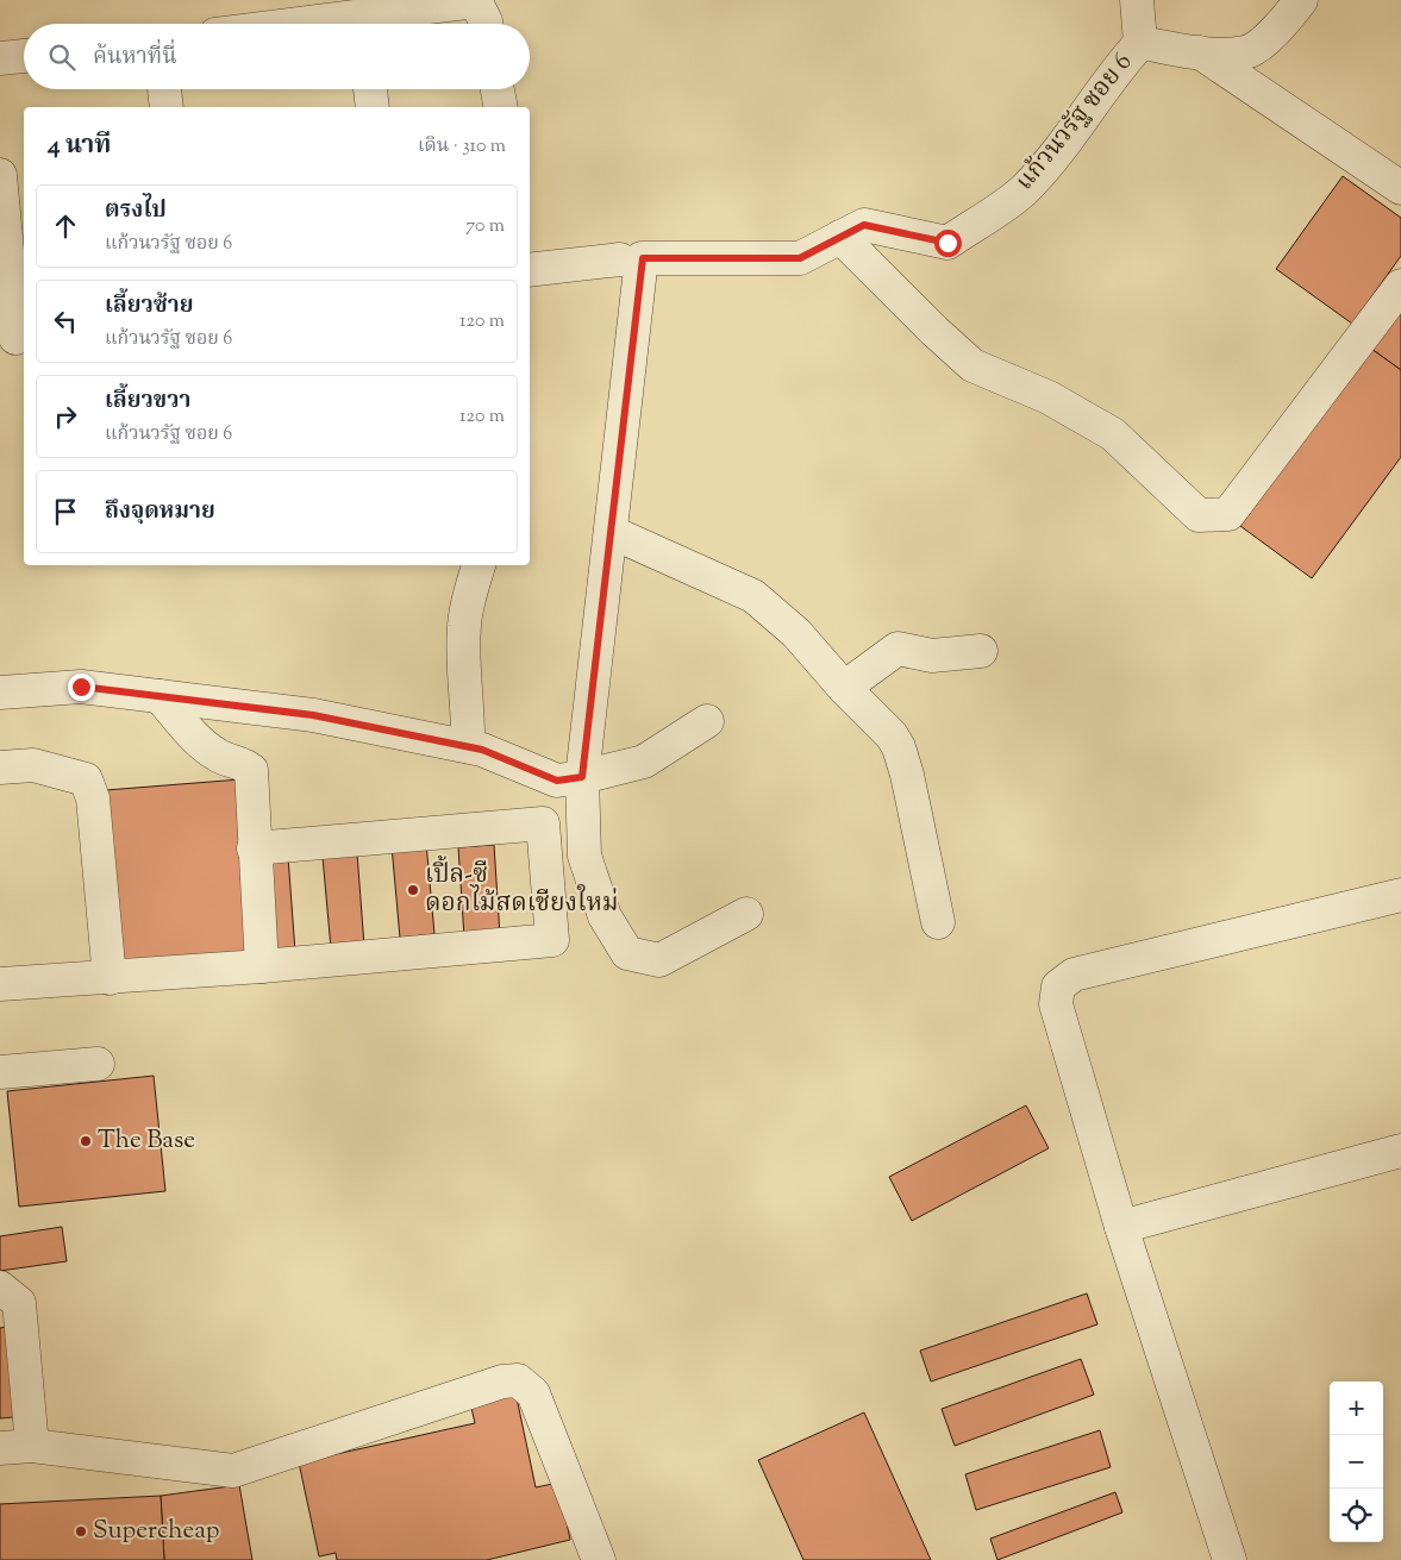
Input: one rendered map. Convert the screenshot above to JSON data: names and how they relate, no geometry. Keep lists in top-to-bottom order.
{
  "streets": {
    "street": ["แก้วนวรัฐ ซอย 6"]
  },
  "places": ["เปิ้ล-ซี ดอกไม้สดเชียงใหม่", "The Base", "Supercheap"],
  "page": {
    "search": "ค้นหาที่นี่",
    "heading": ["4 นาที", "เดิน · 310 m"],
    "list": [
      ["ตรงไป", "แก้วนวรัฐ ซอย 6", "70 m"],
      ["เลี้ยวซ้าย", "แก้วนวรัฐ ซอย 6", "120 m"],
      ["เลี้ยวขวา", "แก้วนวรัฐ ซอย 6", "120 m"],
      "ถึงจุดหมาย"
    ],
    "map_buttons": ["+", "−"]
  }
}
